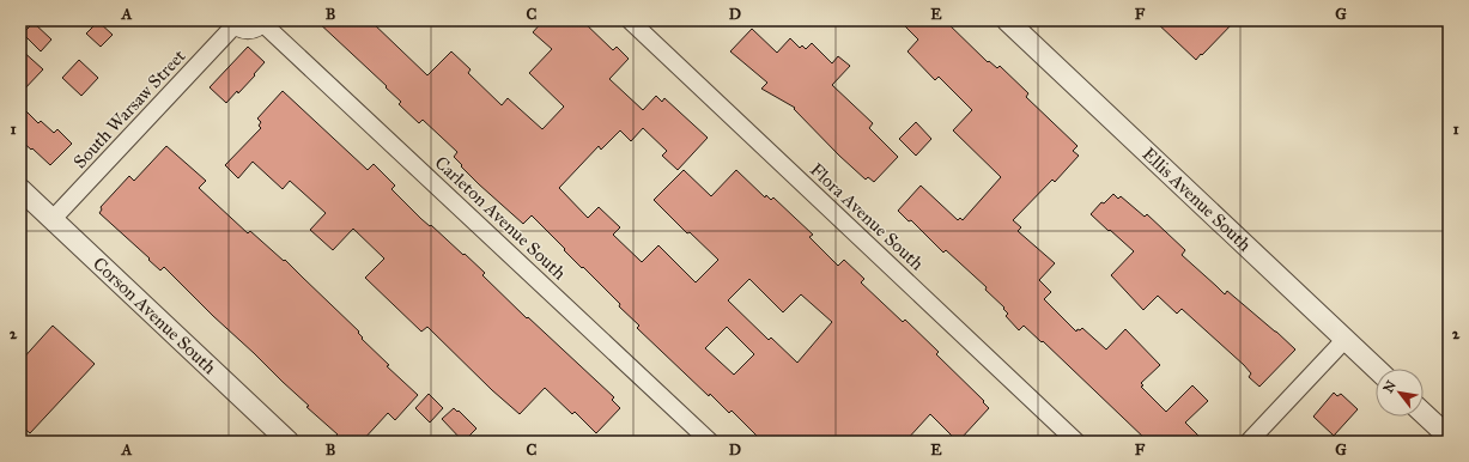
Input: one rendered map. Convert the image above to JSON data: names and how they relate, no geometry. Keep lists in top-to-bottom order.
{
  "streets": {
    "street": [
      "South Warsaw Street",
      "Ellis Avenue South",
      "Flora Avenue South",
      "Carleton Avenue South",
      "Corson Avenue South"
    ]
  },
  "crossings": [
    ["South Warsaw Street", "Corson Avenue South"]
  ],
  "north": "top left",
  "grid": {
    "columns": [
      "A",
      "B",
      "C",
      "D",
      "E",
      "F",
      "G"
    ],
    "rows": ["1", "2"]
  }
}
